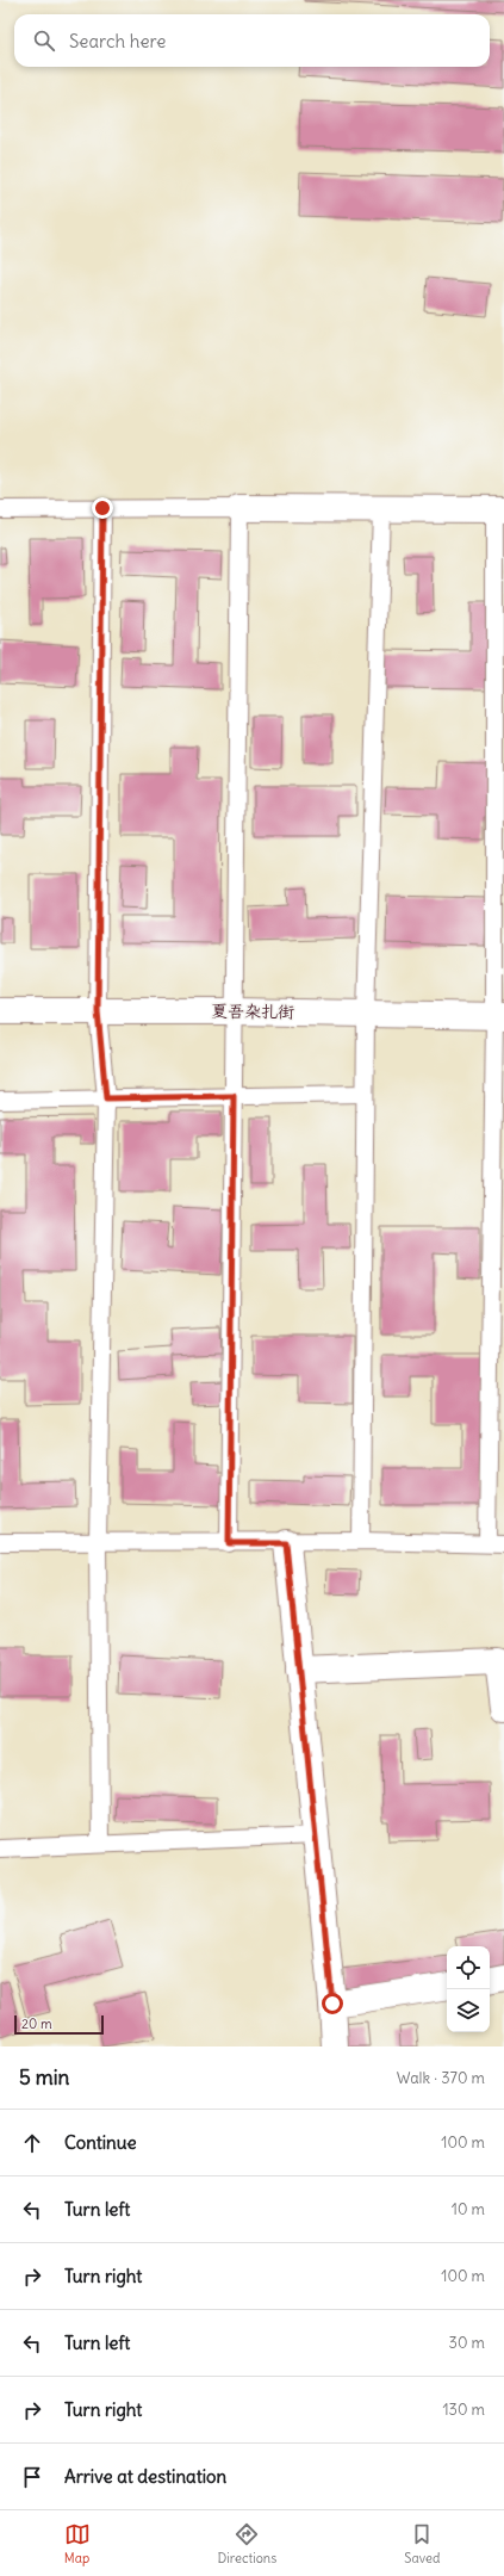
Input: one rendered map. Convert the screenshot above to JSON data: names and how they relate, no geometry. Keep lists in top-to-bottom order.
{
  "streets": {
    "street": ["夏吾杂扎街"]
  },
  "scale_bar": "20 m",
  "page": {
    "search": "Search here",
    "scale": "20 m",
    "heading": ["5 min", "Walk · 370 m"],
    "list": [
      ["Continue", "100 m"],
      ["Turn left", "10 m"],
      ["Turn right", "100 m"],
      ["Turn left", "30 m"],
      ["Turn right", "130 m"],
      "Arrive at destination"
    ],
    "nav": ["Map", "Directions", "Saved"]
  }
}
